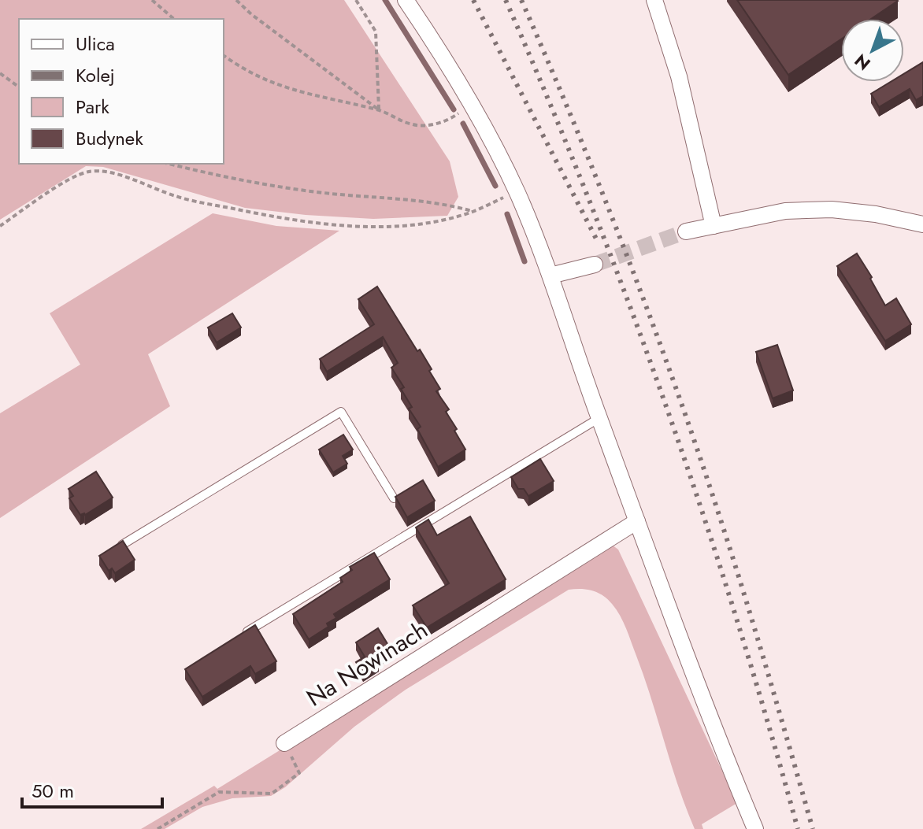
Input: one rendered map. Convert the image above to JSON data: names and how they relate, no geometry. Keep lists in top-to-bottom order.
{
  "streets": {
    "street": ["Na Nowinach"]
  },
  "legend": [
    "Ulica",
    "Kolej",
    "Park",
    "Budynek"
  ],
  "scale_bar": "50 m",
  "north": "bottom left"
}
